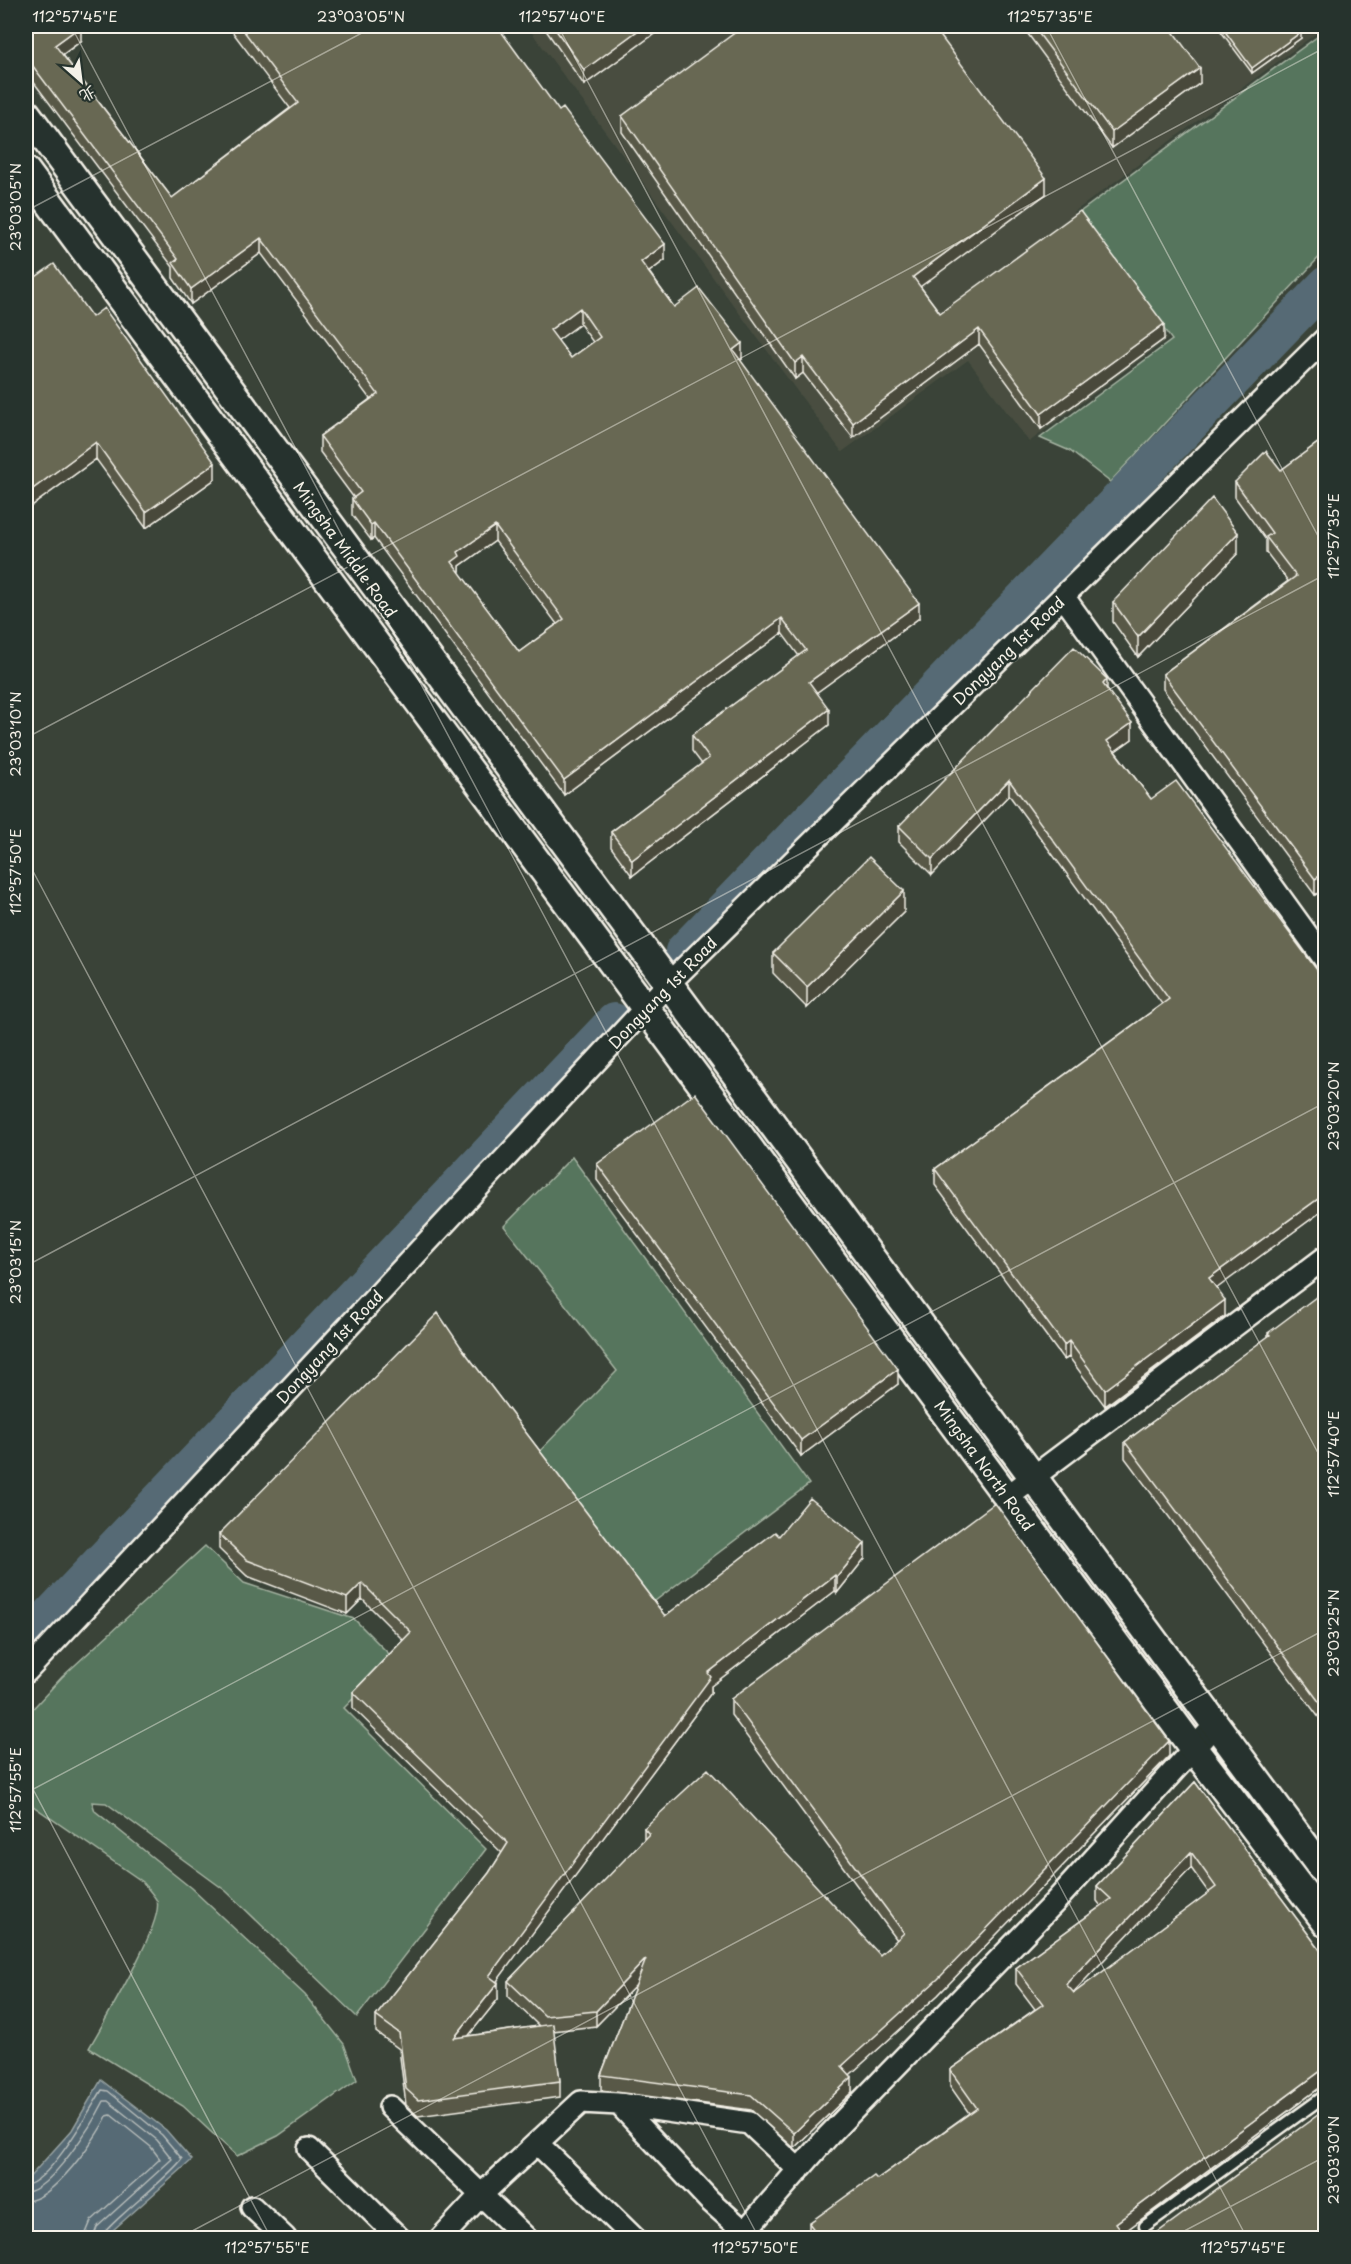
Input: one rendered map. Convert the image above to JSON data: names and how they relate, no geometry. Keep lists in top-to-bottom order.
{
  "streets": {
    "street": ["Mingsha Middle Road", "Dongyang 1st Road", "Mingsha North Road"]
  },
  "crossings": [
    ["Mingsha Middle Road", "Dongyang 1st Road"],
    ["Mingsha Middle Road", "Mingsha North Road"],
    ["Dongyang 1st Road", "Mingsha North Road"]
  ],
  "north": "bottom right",
  "coordinates": [
    "112°57'45\"E",
    "23°03'05\"N",
    "112°57'40\"E",
    "112°57'35\"E",
    "23°03'10\"N",
    "112°57'50\"E",
    "23°03'20\"N",
    "23°03'15\"N",
    "23°03'25\"N",
    "112°57'55\"E",
    "23°03'30\"N"
  ]
}
